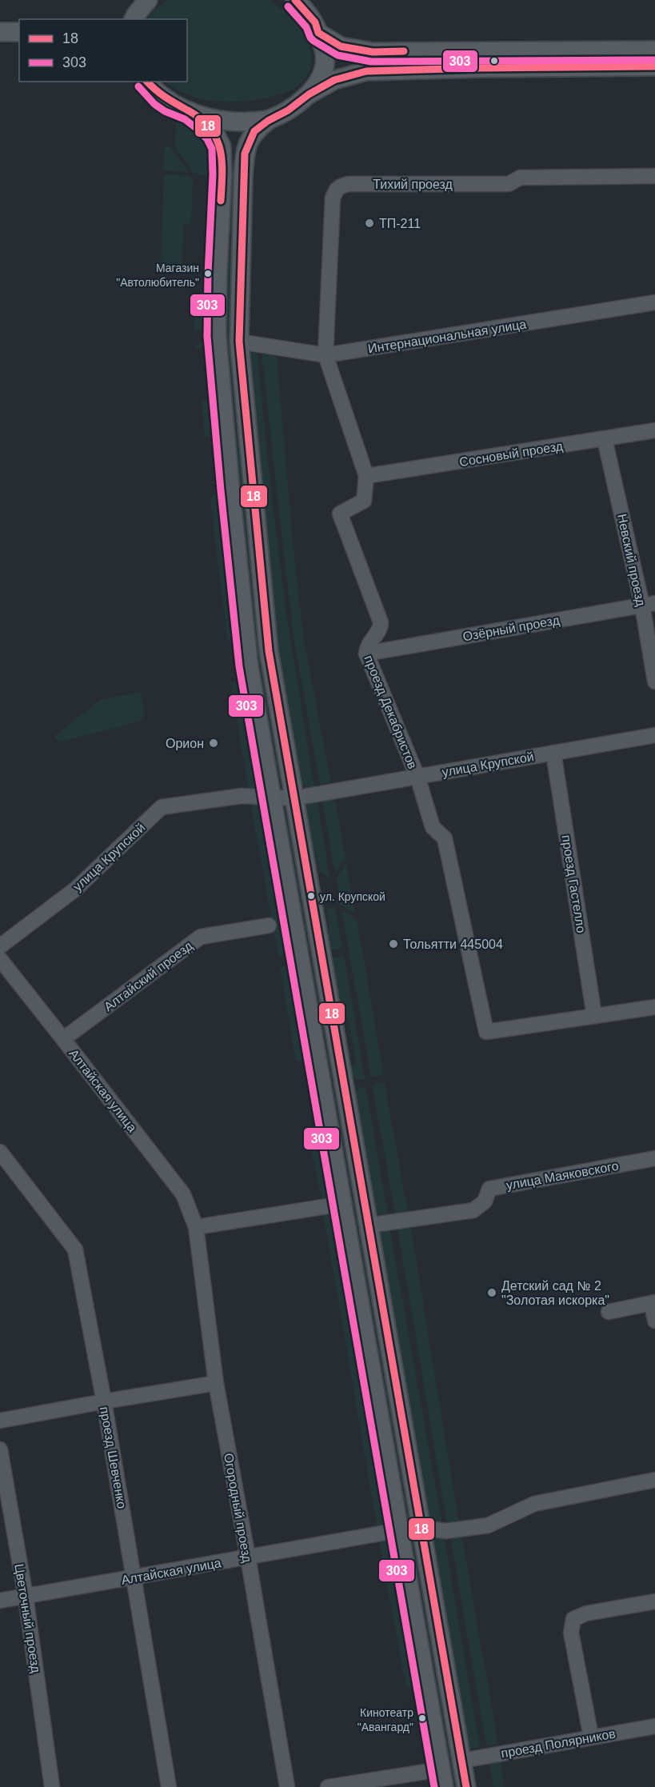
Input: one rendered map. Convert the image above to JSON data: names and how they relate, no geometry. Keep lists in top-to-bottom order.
{
  "streets": {
    "street": [
      "Тихий проезд",
      "Интернациональная улица",
      "Сосновый проезд",
      "Невский проезд",
      "Озёрный проезд",
      "проезд Декабристов",
      "улица Крупской",
      "проезд Гастелло",
      "Алтайский проезд",
      "Алтайская улица",
      "улица Маяковского",
      "проезд Шевченко",
      "Огородный проезд",
      "Цветочный проезд",
      "проезд Полярников"
    ]
  },
  "crossings": [
    ["Тихий проезд", "Интернациональная улица"],
    ["Тихий проезд", "проезд Декабристов"],
    ["Интернациональная улица", "проезд Декабристов"],
    ["Сосновый проезд", "Невский проезд"],
    ["Сосновый проезд", "проезд Декабристов"],
    ["Невский проезд", "Озёрный проезд"],
    ["Озёрный проезд", "проезд Декабристов"],
    ["проезд Декабристов", "улица Крупской"],
    ["проезд Декабристов", "проезд Гастелло"],
    ["улица Крупской", "проезд Гастелло"],
    ["Алтайский проезд", "Алтайская улица"],
    ["Алтайская улица", "проезд Шевченко"],
    ["Алтайская улица", "Огородный проезд"],
    ["Алтайская улица", "Цветочный проезд"]
  ],
  "places": [
    "ТП-211",
    "Магазин \"Автолюбитель\"",
    "Орион",
    "ул. Крупской",
    "Тольятти 445004",
    "Детский сад № 2 \"Золотая искорка\"",
    "Кинотеатр \"Авангард\""
  ],
  "lines": ["transit line 18", "transit line 303"],
  "legend": ["18", "303"]
}
